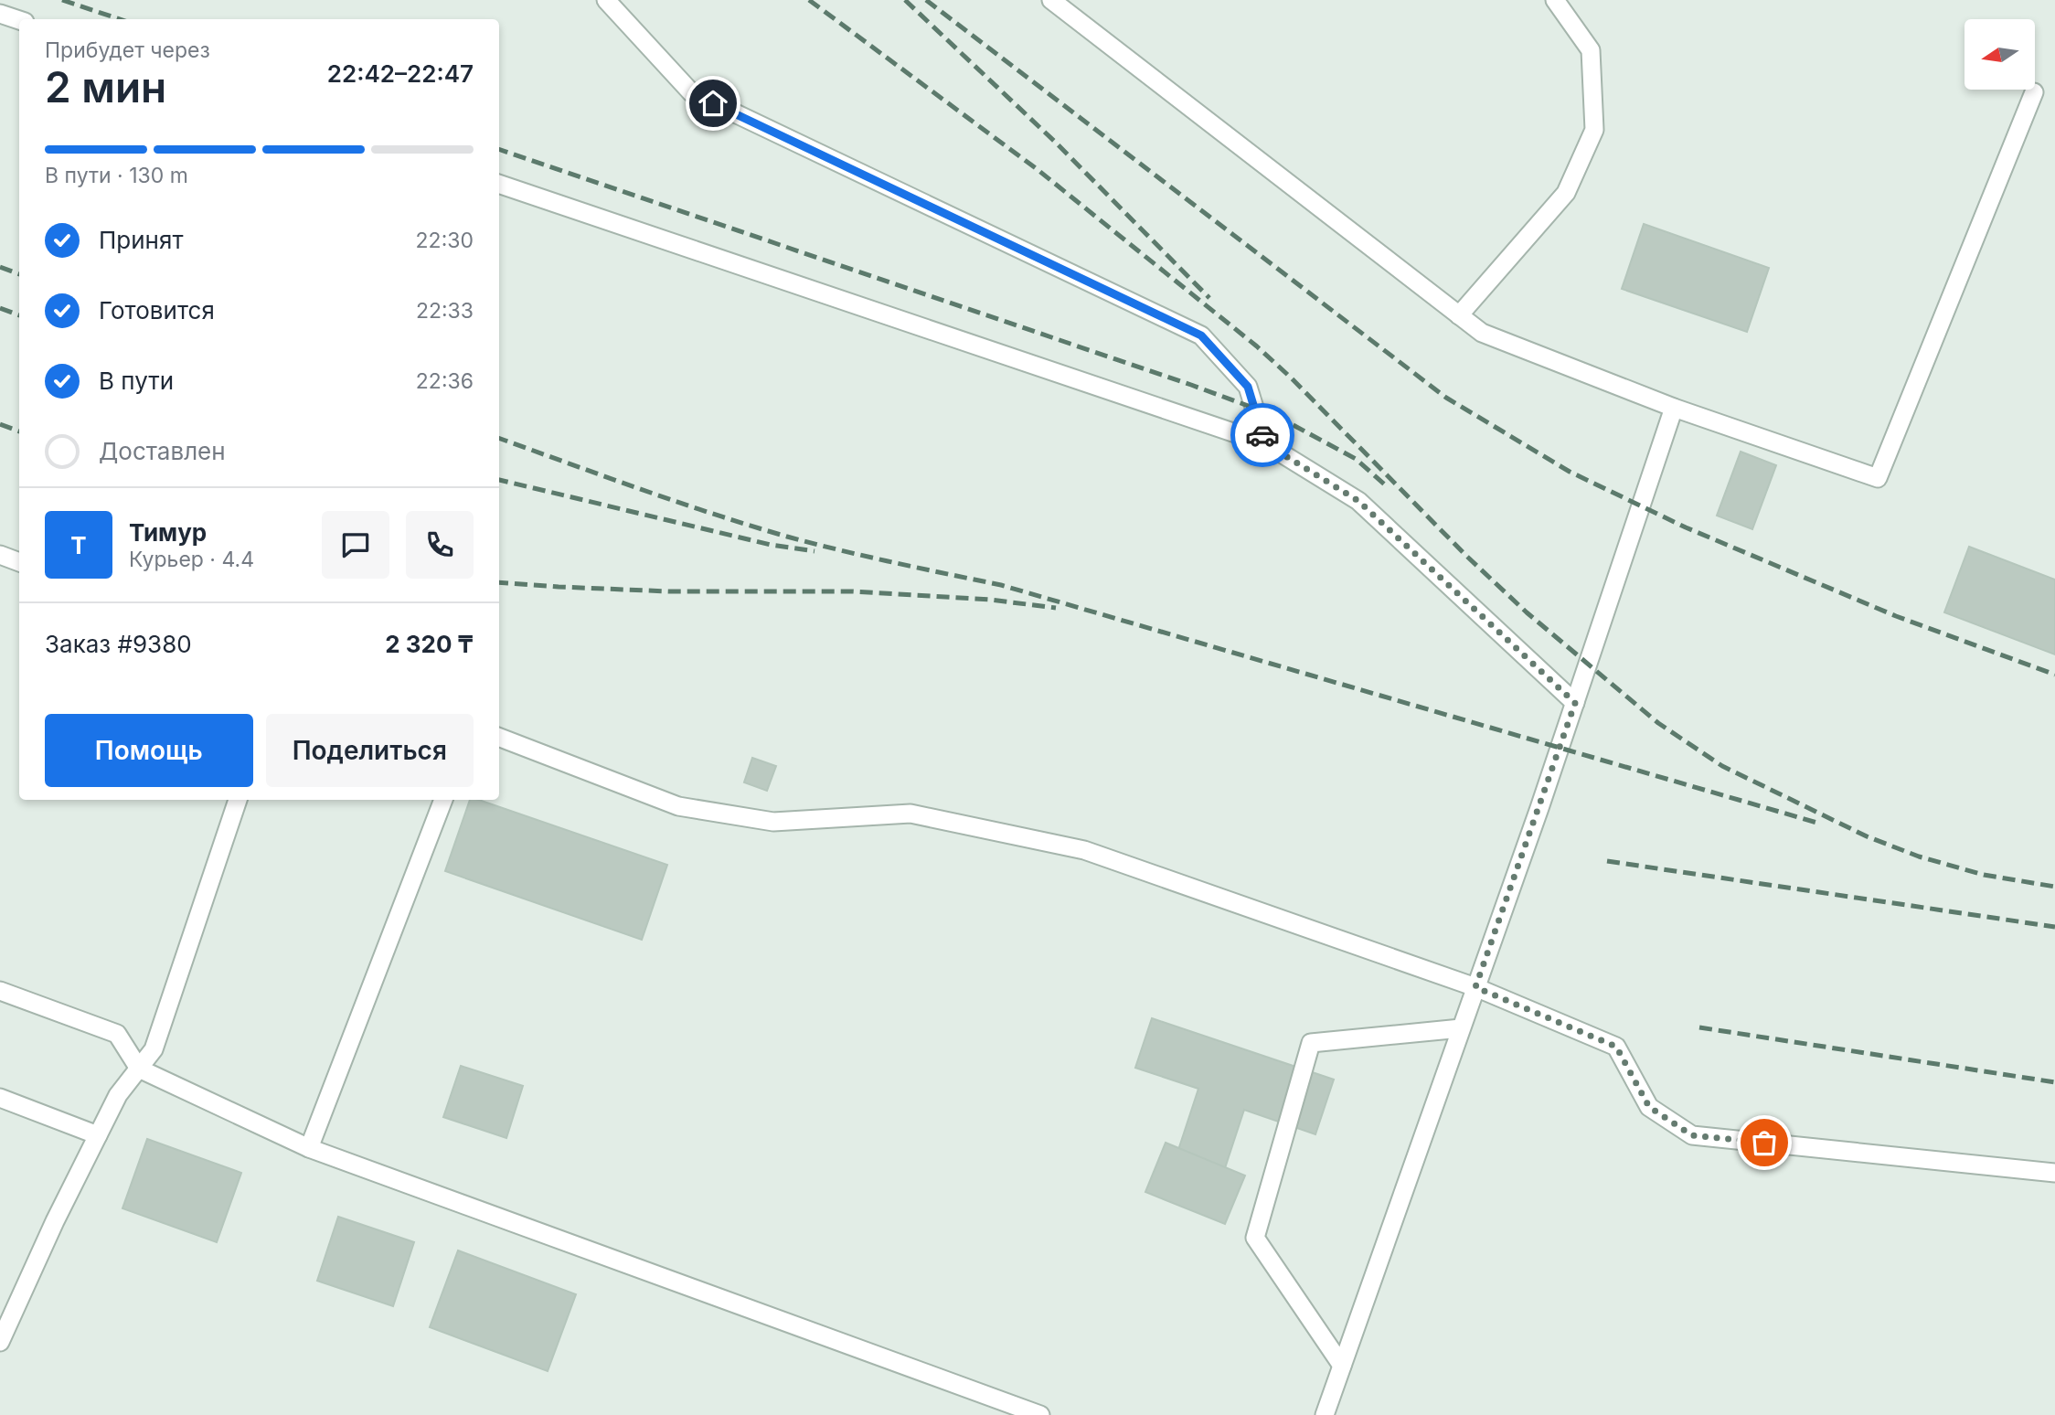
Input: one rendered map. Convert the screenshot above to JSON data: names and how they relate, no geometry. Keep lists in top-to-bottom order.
{
  "north": "left",
  "page": {
    "heading": ["2 мин", "Прибудет через", "22:42–22:47"],
    "panel": [
      "Тимур",
      "Курьер · 4.4",
      "Заказ #9380",
      "2 320 ₸"
    ],
    "bar": "В пути · 130 m",
    "list": [
      ["Принят", "22:30"],
      ["Готовится", "22:33"],
      ["В пути", "22:36"],
      "Доставлен"
    ],
    "round": "Т",
    "buttons": ["Помощь", "Поделиться"]
  }
}
